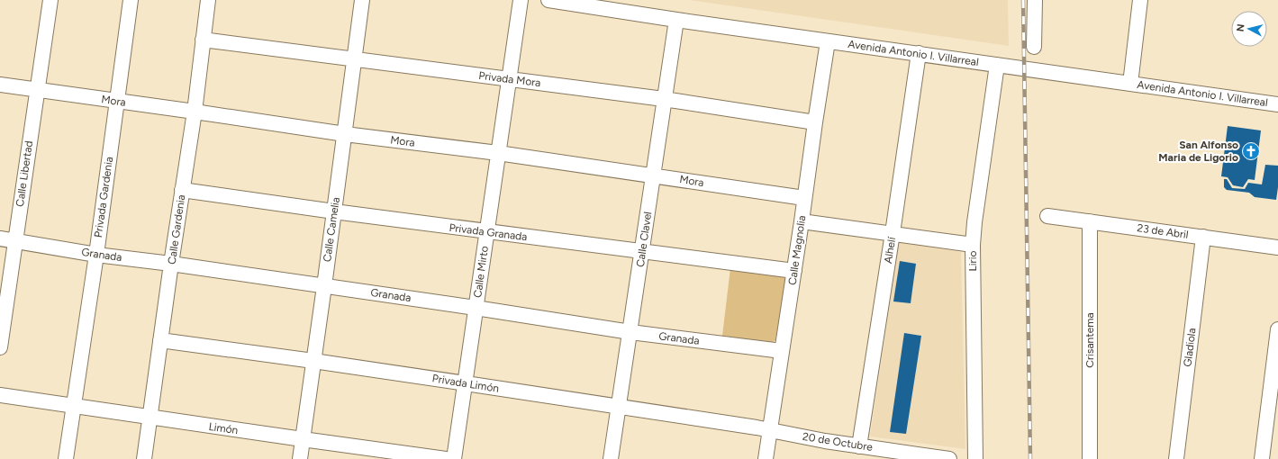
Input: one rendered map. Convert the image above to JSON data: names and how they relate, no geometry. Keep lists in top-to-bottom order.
{
  "streets": {
    "street": [
      "Avenida Antonio I. Villarreal",
      "Privada Mora",
      "Mora",
      "Calle Libertad",
      "Privada Gardenia",
      "Calle Gardenia",
      "Calle Camelia",
      "23 de Abril",
      "Privada Granada",
      "Calle Clavel",
      "Calle Magnolia",
      "Alhelí",
      "Granada",
      "Lirio",
      "Calle Mirto",
      "Crisantema",
      "Gladiola",
      "Privada Limón",
      "Limón",
      "20 de Octubre"
    ]
  },
  "crossings": [
    ["Avenida Antonio I. Villarreal", "Calle Clavel"],
    ["Avenida Antonio I. Villarreal", "Calle Magnolia"],
    ["Avenida Antonio I. Villarreal", "Alhelí"],
    ["Avenida Antonio I. Villarreal", "Lirio"],
    ["Privada Mora", "Calle Gardenia"],
    ["Privada Mora", "Calle Camelia"],
    ["Privada Mora", "Calle Clavel"],
    ["Privada Mora", "Calle Magnolia"],
    ["Privada Mora", "Calle Mirto"],
    ["Mora", "Calle Libertad"],
    ["Mora", "Privada Gardenia"],
    ["Mora", "Calle Gardenia"],
    ["Mora", "Calle Camelia"],
    ["Mora", "Calle Clavel"],
    ["Mora", "Calle Magnolia"],
    ["Mora", "Calle Mirto"],
    ["Calle Libertad", "Granada"],
    ["Privada Gardenia", "Granada"],
    ["Privada Gardenia", "Limón"],
    ["Calle Gardenia", "Privada Granada"],
    ["Calle Gardenia", "Granada"],
    ["Calle Gardenia", "Privada Limón"],
    ["Calle Gardenia", "Limón"],
    ["Calle Camelia", "Privada Granada"],
    ["Calle Camelia", "Granada"],
    ["Calle Camelia", "Privada Limón"],
    ["Calle Camelia", "Limón"],
    ["23 de Abril", "Crisantema"],
    ["23 de Abril", "Gladiola"],
    ["Privada Granada", "Calle Clavel"],
    ["Privada Granada", "Calle Magnolia"],
    ["Privada Granada", "Calle Mirto"],
    ["Calle Clavel", "Granada"],
    ["Calle Clavel", "Privada Limón"],
    ["Calle Magnolia", "Granada"],
    ["Calle Magnolia", "Privada Limón"],
    ["Calle Magnolia", "20 de Octubre"],
    ["Alhelí", "20 de Octubre"],
    ["Granada", "Calle Mirto"],
    ["Calle Mirto", "Privada Limón"],
    ["Privada Limón", "20 de Octubre"]
  ],
  "places": {
    "church": ["San Alfonso Maria de Ligorio"]
  },
  "north": "left"
}
